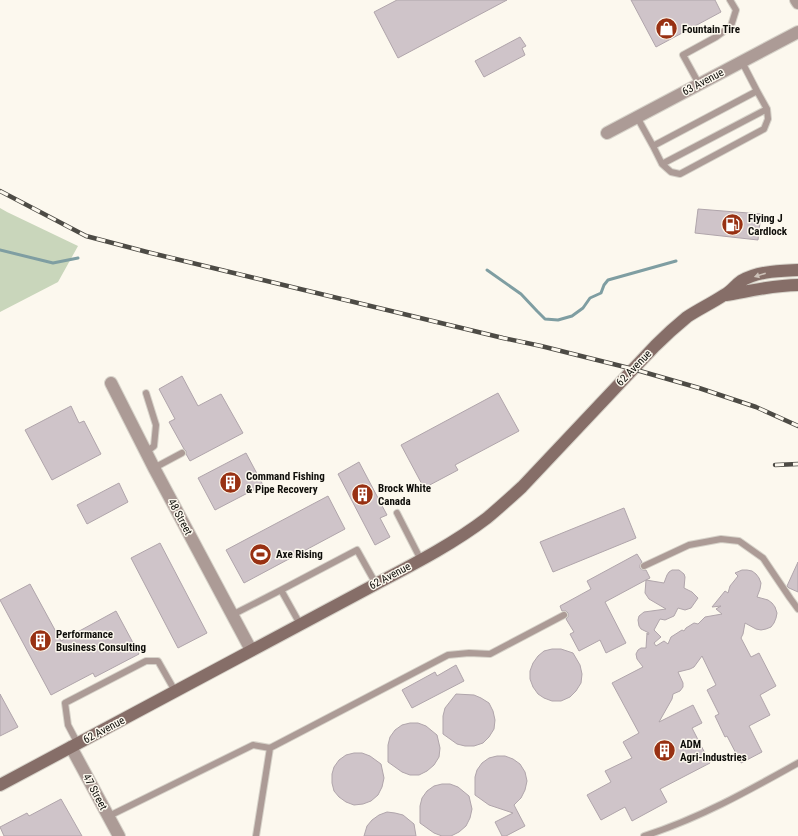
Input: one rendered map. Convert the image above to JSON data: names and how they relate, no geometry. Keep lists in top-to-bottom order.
{
  "streets": {
    "main road": ["62 Avenue"],
    "street": ["63 Avenue", "48 Street", "47 Street"]
  },
  "crossings": [
    ["62 Avenue", "48 Street"],
    ["62 Avenue", "47 Street"]
  ],
  "places": {
    "shop": ["Fountain Tire"],
    "fuel station": ["Flying J Cardlock"],
    "building": [
      "Command Fishing & Pipe Recovery",
      "Brock White Canada",
      "Performance Business Consulting",
      "ADM Agri-Industries"
    ],
    "sports": ["Axe Rising"]
  }
}
